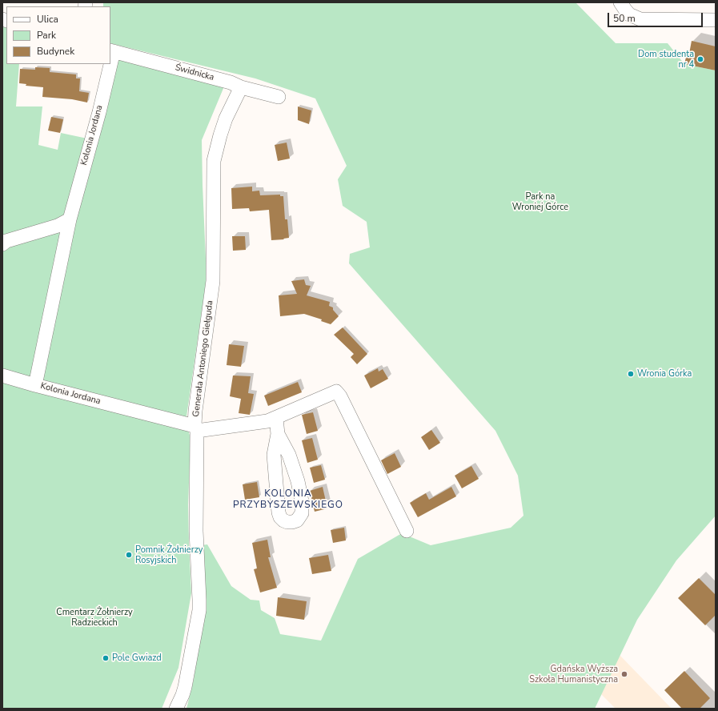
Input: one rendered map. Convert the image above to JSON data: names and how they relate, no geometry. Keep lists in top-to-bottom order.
{
  "streets": {
    "street": ["Świdnicka", "Kolonia Jordana", "Generała Antoniego Giełguda"]
  },
  "crossings": [
    ["Świdnicka", "Generała Antoniego Giełguda"],
    ["Kolonia Jordana", "Generała Antoniego Giełguda"]
  ],
  "districts": ["KOLONIA PRZYBYSZEWSKIEGO"],
  "parks": ["Park na Wroniej Górce", "Cmentarz Żołnierzy Radzieckich"],
  "places": [
    "Dom studenta nr 4",
    "Wronia Górka",
    "Pomnik Żołnierzy Rosyjskich",
    "Pole Gwiazd",
    "Gdańska Wyższa Szkoła Humanistyczna"
  ],
  "legend": ["Ulica", "Park", "Budynek"],
  "scale_bar": "50 m"
}
